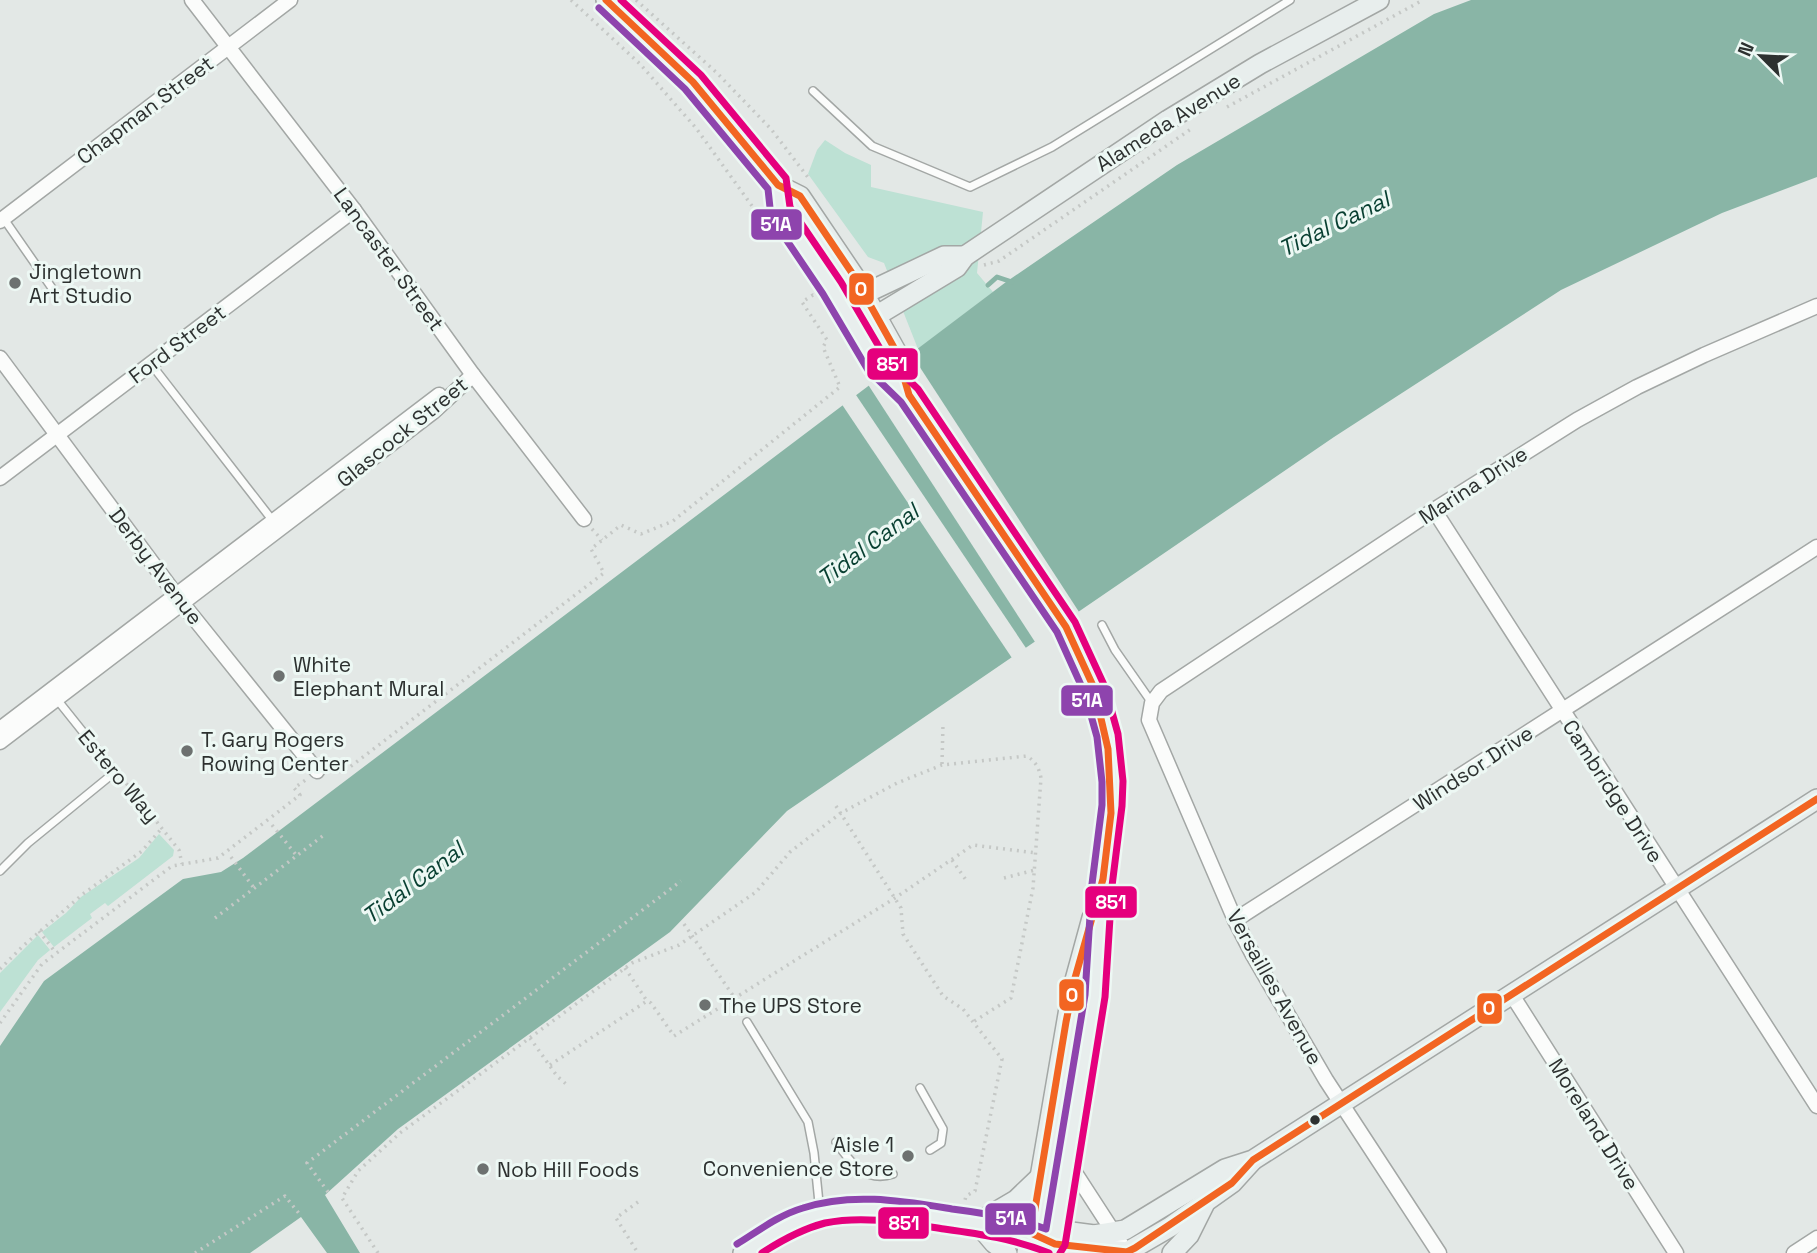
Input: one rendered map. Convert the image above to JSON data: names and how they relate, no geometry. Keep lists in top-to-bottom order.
{
  "streets": {
    "main road": ["Alameda Avenue"],
    "street": [
      "Chapman Street",
      "Lancaster Street",
      "Ford Street",
      "Glascock Street",
      "Marina Drive",
      "Derby Avenue",
      "Windsor Drive",
      "Cambridge Drive",
      "Versailles Avenue",
      "Moreland Drive"
    ],
    "lane": ["Estero Way"]
  },
  "crossings": [
    ["Chapman Street", "Lancaster Street"],
    ["Lancaster Street", "Ford Street"],
    ["Lancaster Street", "Glascock Street"],
    ["Ford Street", "Derby Avenue"],
    ["Glascock Street", "Derby Avenue"],
    ["Glascock Street", "Estero Way"],
    ["Marina Drive", "Cambridge Drive"],
    ["Marina Drive", "Versailles Avenue"],
    ["Windsor Drive", "Cambridge Drive"],
    ["Windsor Drive", "Versailles Avenue"]
  ],
  "water": ["Tidal Canal"],
  "places": [
    "Jingletown Art Studio",
    "White Elephant Mural",
    "T. Gary Rogers Rowing Center",
    "The UPS Store",
    "Aisle 1 Convenience Store",
    "Nob Hill Foods"
  ],
  "lines": ["transit line O", "transit line 851", "transit line 51A"],
  "north": "top left"
}
